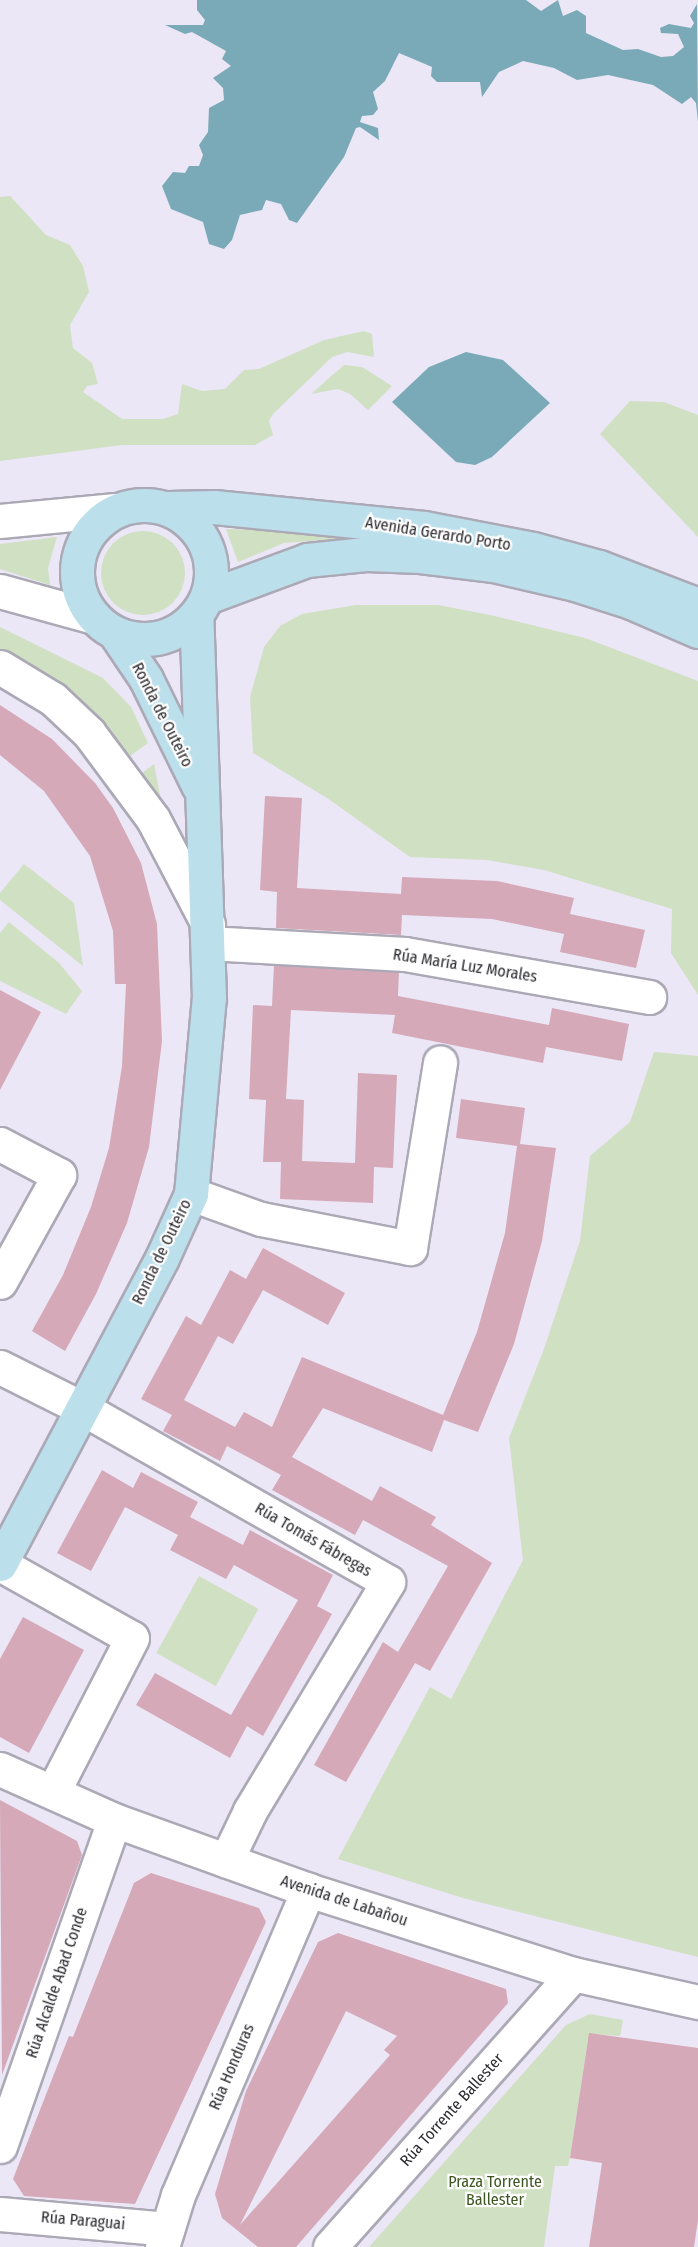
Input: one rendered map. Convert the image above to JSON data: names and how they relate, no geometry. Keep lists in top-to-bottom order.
{
  "streets": {
    "street": [
      "Avenida Gerardo Porto",
      "Ronda de Outeiro",
      "Rúa María Luz Morales",
      "Rúa Tomás Fábregas",
      "Avenida de Labañou",
      "Rúa Alcalde Abad Conde",
      "Rúa Honduras",
      "Rúa Torrente Ballester",
      "Rúa Paraguai"
    ]
  },
  "crossings": [
    ["Avenida Gerardo Porto", "Ronda de Outeiro"],
    ["Ronda de Outeiro", "Rúa María Luz Morales"],
    ["Ronda de Outeiro", "Rúa Tomás Fábregas"],
    ["Rúa Tomás Fábregas", "Avenida de Labañou"],
    ["Avenida de Labañou", "Rúa Alcalde Abad Conde"],
    ["Avenida de Labañou", "Rúa Honduras"],
    ["Avenida de Labañou", "Rúa Torrente Ballester"],
    ["Rúa Honduras", "Rúa Paraguai"]
  ],
  "parks": ["Praza Torrente Ballester"]
}
